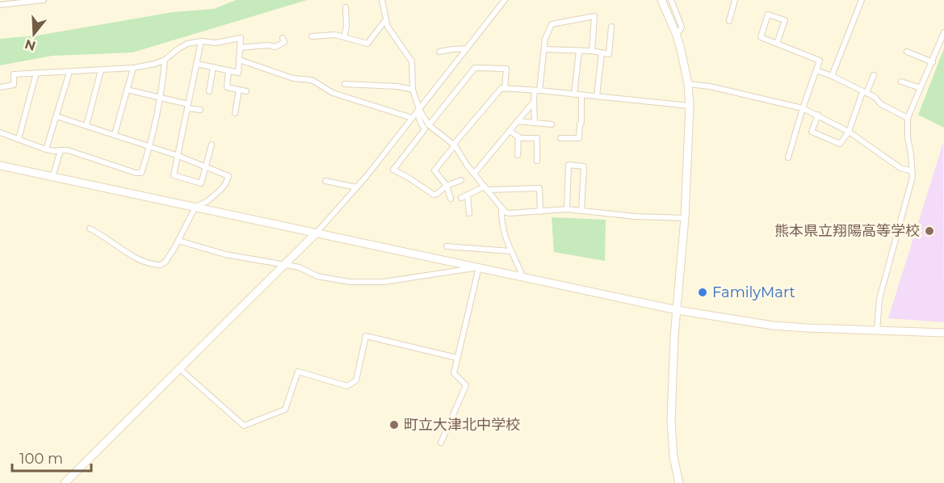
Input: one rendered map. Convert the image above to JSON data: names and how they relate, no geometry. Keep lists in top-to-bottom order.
{
  "places": ["熊本県立翔陽高等学校", "FamilyMart", "町立大津北中学校"],
  "scale_bar": "100 m",
  "north": "bottom"
}
